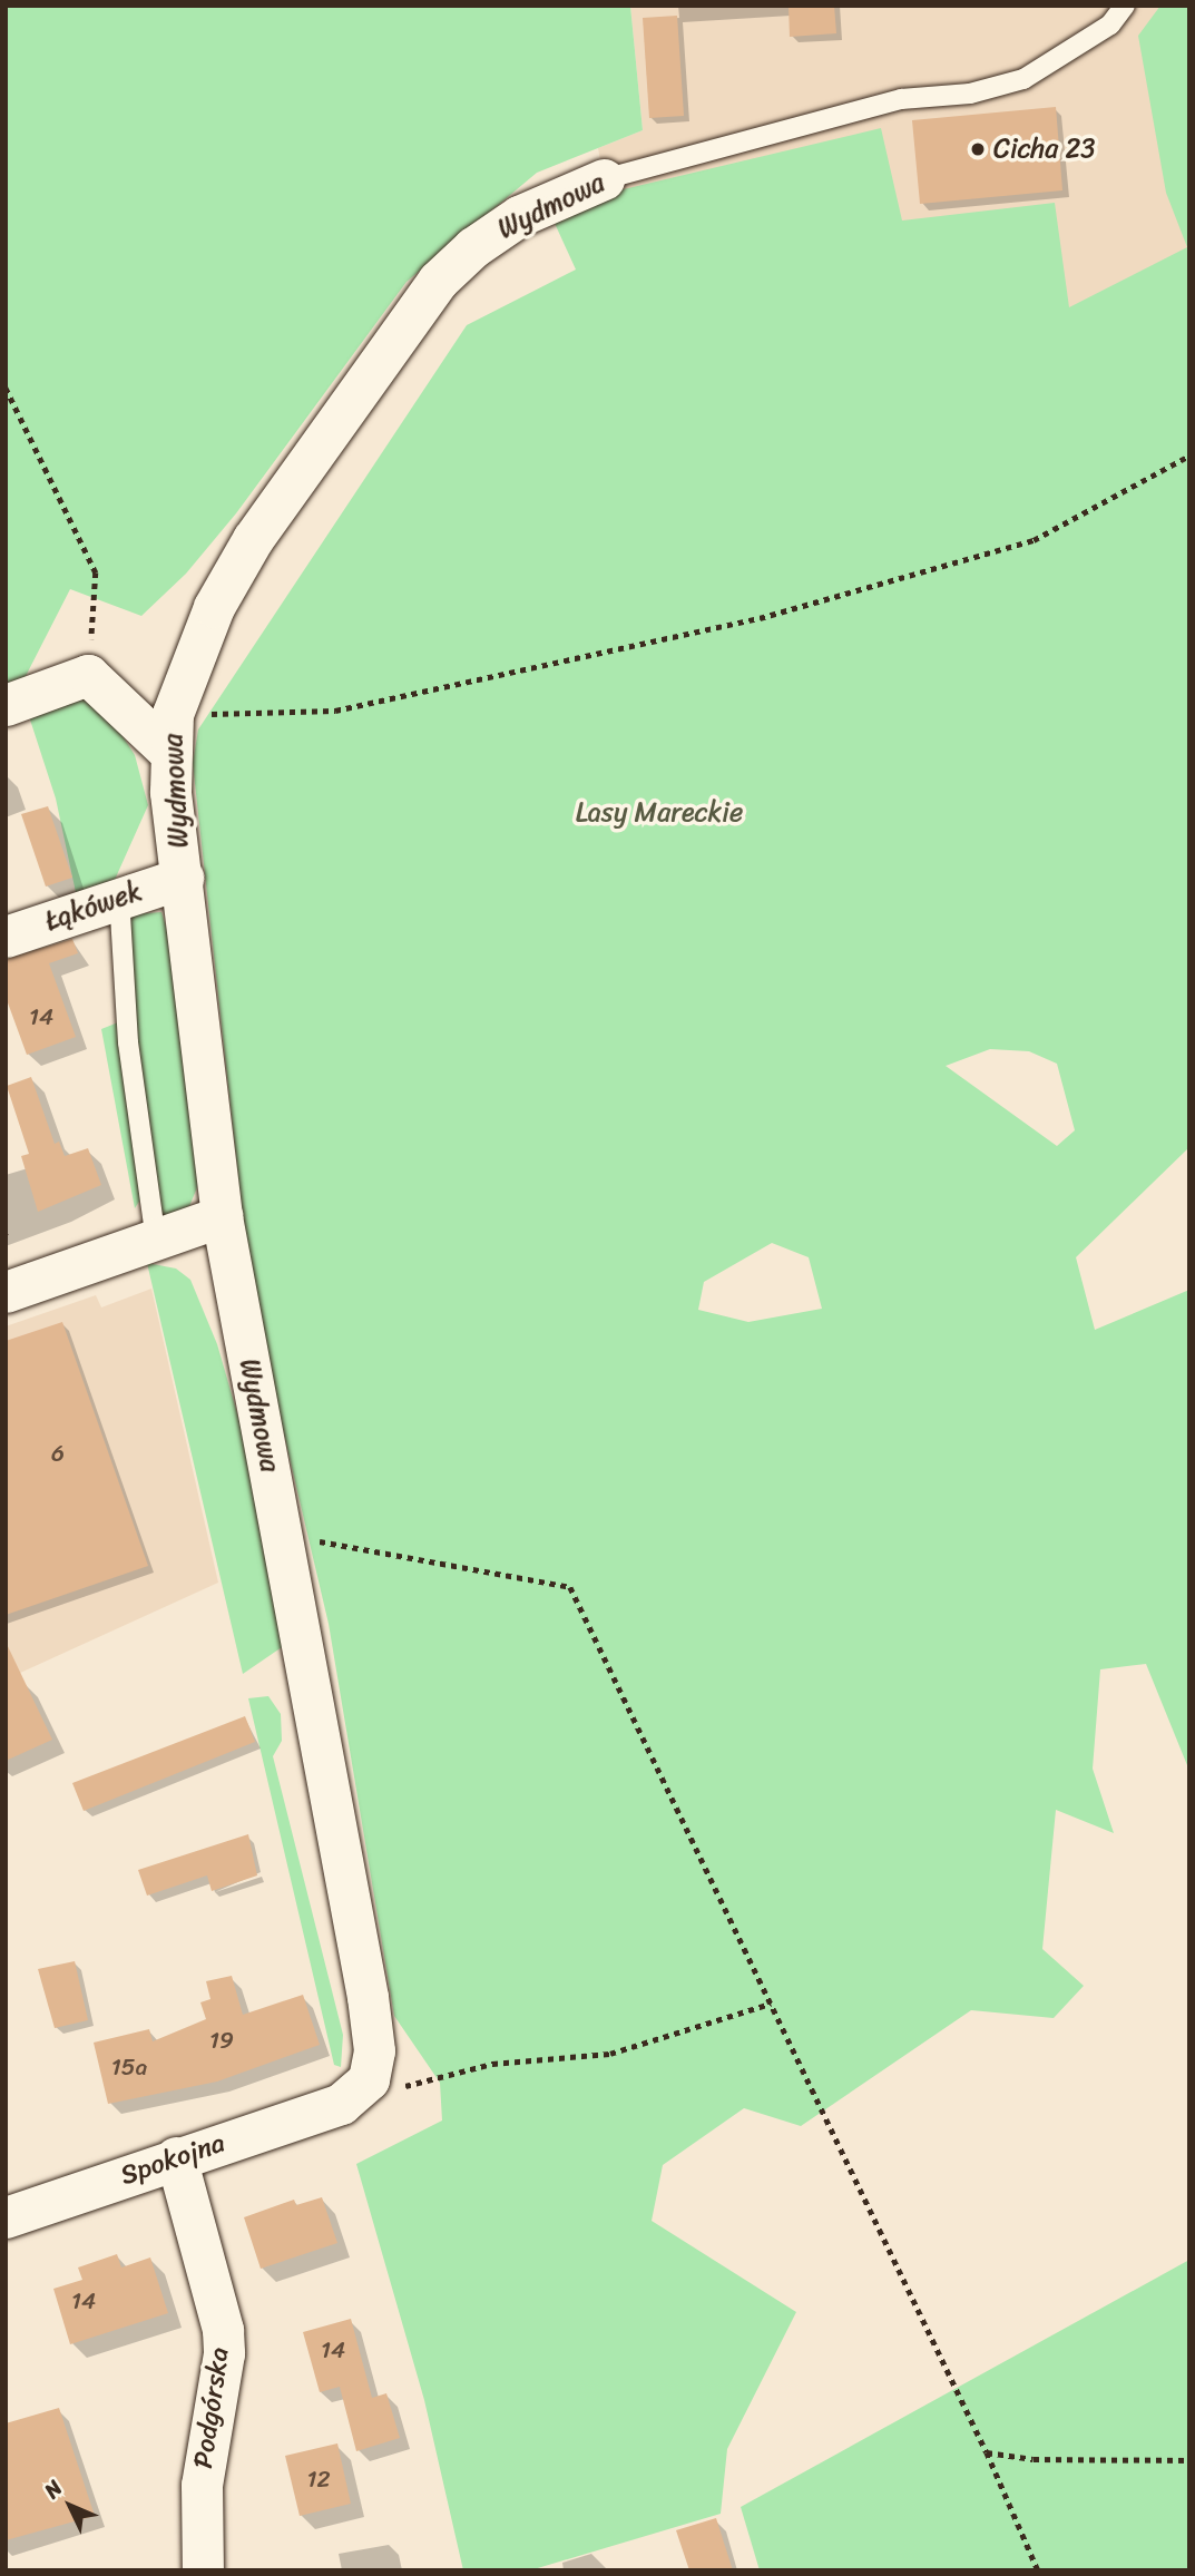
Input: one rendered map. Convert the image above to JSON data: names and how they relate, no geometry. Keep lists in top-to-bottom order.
{
  "streets": {
    "street": [
      "Wydmowa",
      "Łąkówek",
      "Spokojna",
      "Podgórska"
    ]
  },
  "crossings": [
    ["Wydmowa", "Łąkówek"],
    ["Wydmowa", "Spokojna"],
    ["Spokojna", "Podgórska"]
  ],
  "parks": ["Lasy Mareckie"],
  "places": ["Cicha 23"],
  "house_numbers": [
    "14",
    "6",
    "19",
    "15a",
    "14",
    "14",
    "12"
  ],
  "north": "top left"
}
